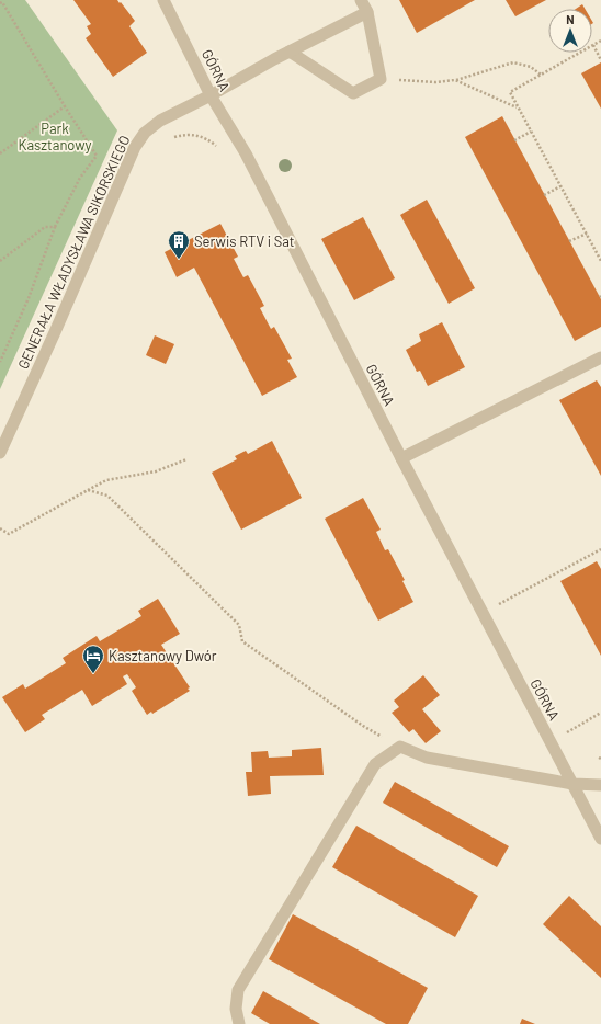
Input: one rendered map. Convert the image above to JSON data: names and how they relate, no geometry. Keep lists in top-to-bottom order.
{
  "streets": {
    "street": ["GÓRNA", "GENERAŁA WŁADYSŁAWA SIKORSKIEGO"]
  },
  "crossings": [
    ["GÓRNA", "GENERAŁA WŁADYSŁAWA SIKORSKIEGO"]
  ],
  "parks": ["Park Kasztanowy"],
  "places": {
    "building": ["Serwis RTV i Sat"],
    "hotel": ["Kasztanowy Dwór"]
  },
  "north": "top"
}
